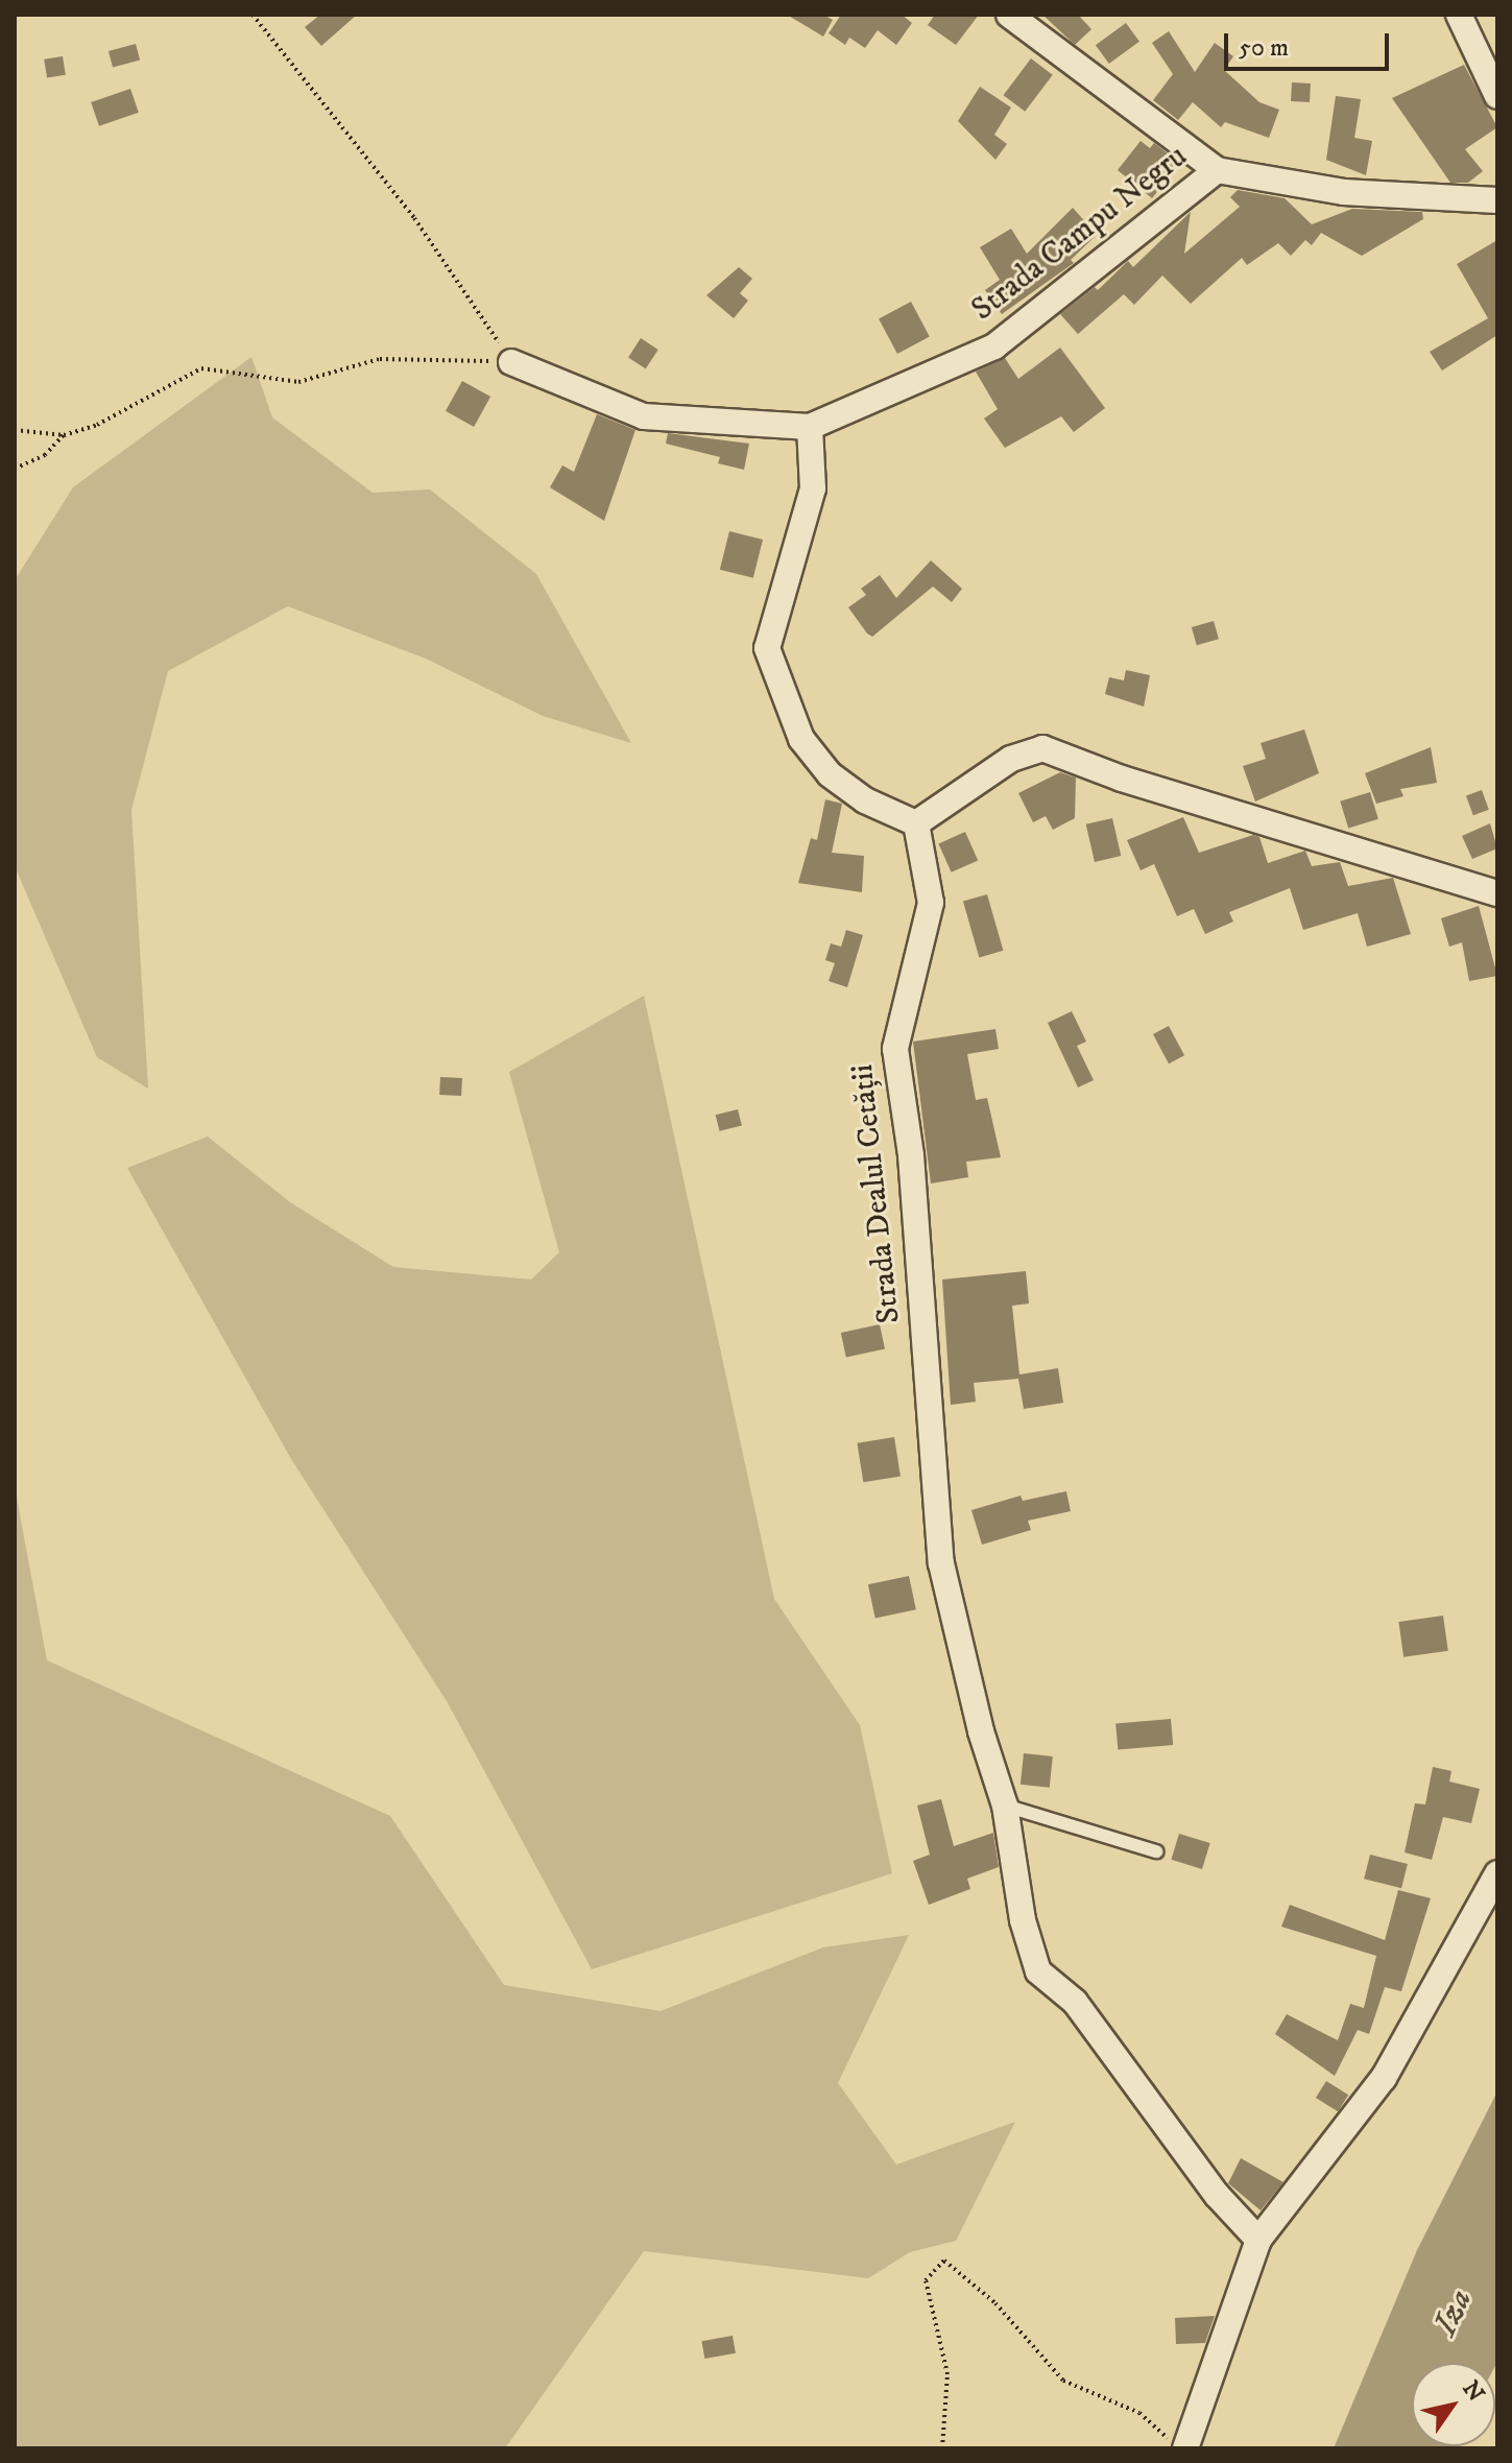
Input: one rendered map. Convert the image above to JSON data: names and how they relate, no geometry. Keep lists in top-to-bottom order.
{
  "streets": {
    "street": ["Strada Campu Negru", "Strada Dealul Cetății"]
  },
  "water": ["Iza"],
  "scale_bar": "50 m",
  "north": "top right"
}
